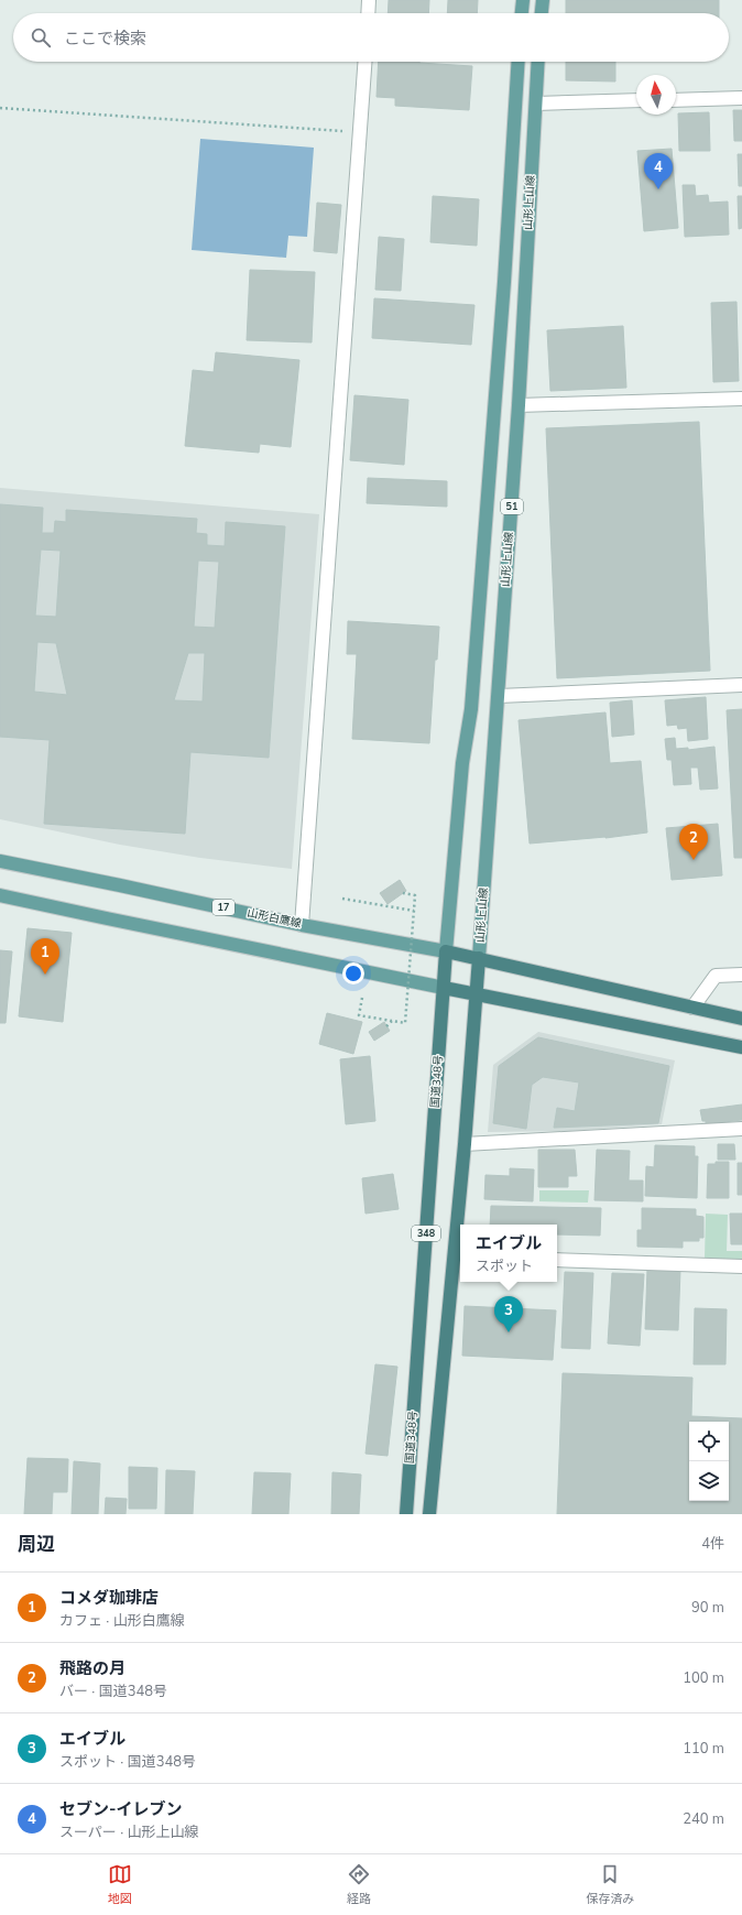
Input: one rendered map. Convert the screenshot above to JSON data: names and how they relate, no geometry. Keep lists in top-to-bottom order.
{
  "streets": {
    "highway": ["国道348号", "348"],
    "main road": [
      "山形上山線",
      "51",
      "17",
      "山形白鷹線"
    ]
  },
  "crossings": [
    ["山形上山線", "山形白鷹線"],
    ["山形上山線", "国道348号"],
    ["山形上山線", "348"],
    ["山形白鷹線", "国道348号"]
  ],
  "north": "top",
  "page": {
    "search": "ここで検索",
    "pins": [
      "4",
      "2",
      "1",
      "3"
    ],
    "popup": ["エイブル", "スポット"],
    "heading": ["周辺", "4件"],
    "list": [
      {
        "mark": "1",
        "name": "コメダ珈琲店",
        "note": "カフェ · 山形白鷹線",
        "value": "90 m"
      },
      {
        "mark": "2",
        "name": "飛路の月",
        "note": "バー · 国道348号",
        "value": "100 m"
      },
      {
        "mark": "3",
        "name": "エイブル",
        "note": "スポット · 国道348号",
        "value": "110 m"
      },
      {
        "mark": "4",
        "name": "セブン-イレブン",
        "note": "スーパー · 山形上山線",
        "value": "240 m"
      }
    ],
    "nav": ["地図", "経路", "保存済み"]
  }
}
